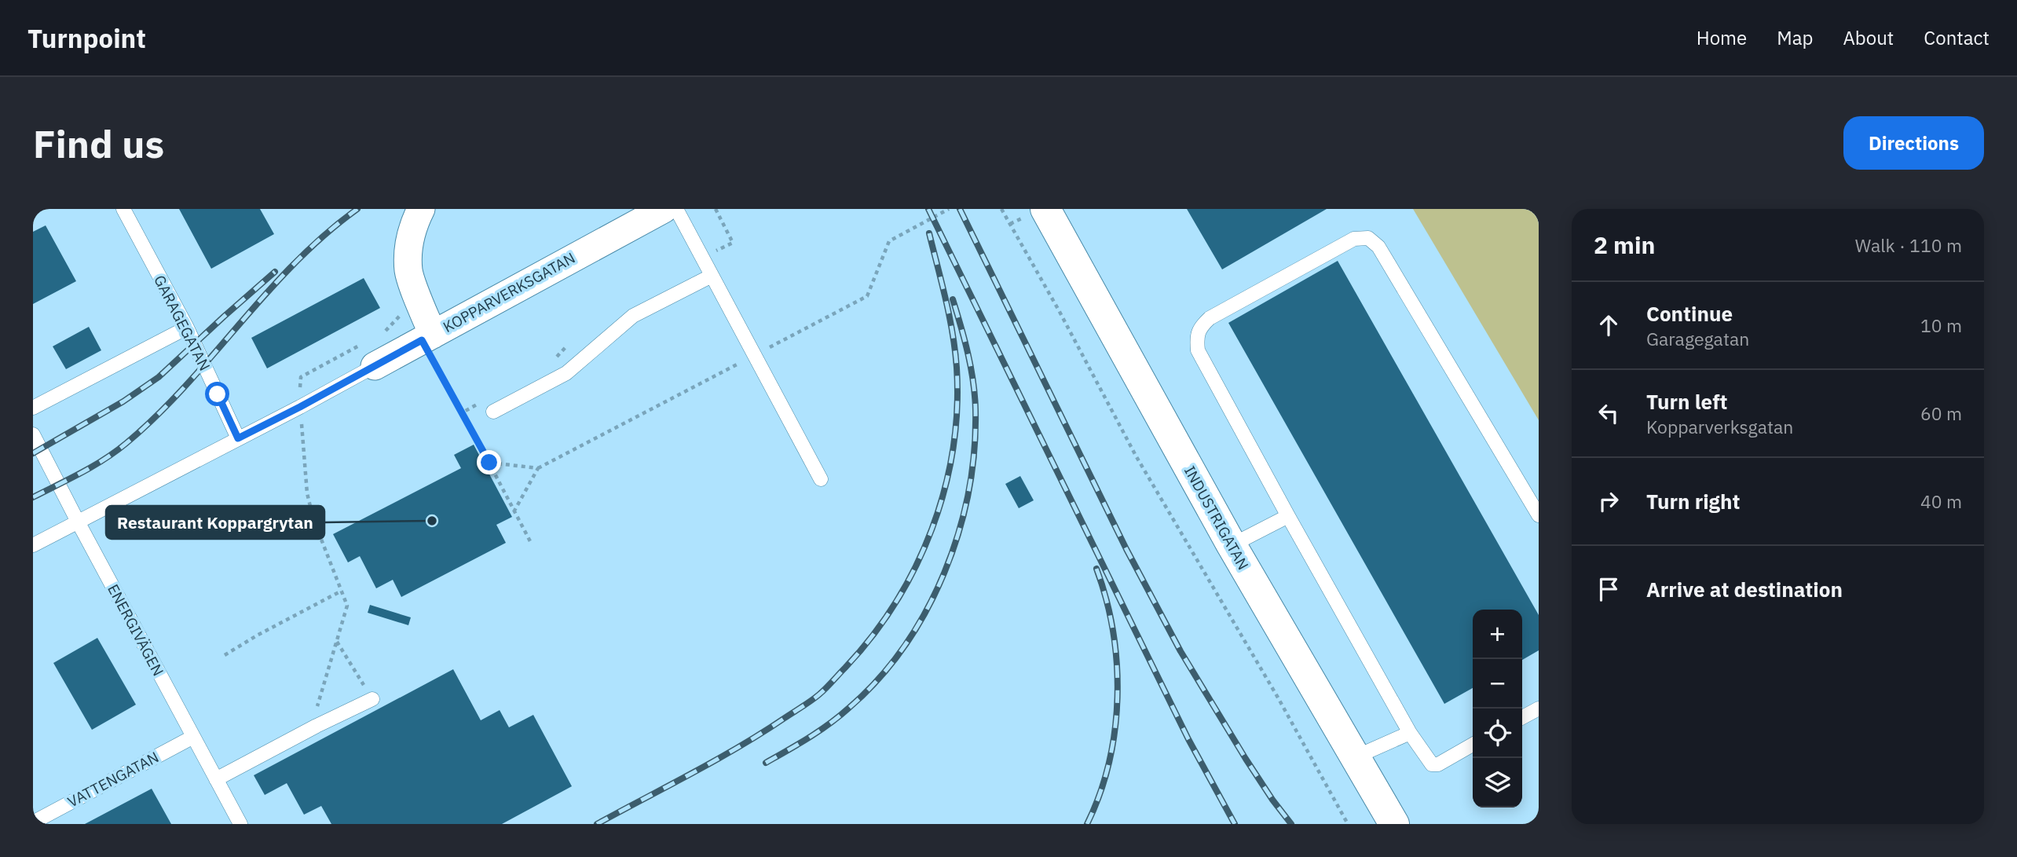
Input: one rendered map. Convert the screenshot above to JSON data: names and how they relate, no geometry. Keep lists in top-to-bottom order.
{
  "streets": {
    "street": ["KOPPARVERKSGATAN", "INDUSTRIGATAN"],
    "lane": ["GARAGEGATAN", "ENERGIVÄGEN", "VATTENGATAN"]
  },
  "crossings": [
    ["KOPPARVERKSGATAN", "GARAGEGATAN"],
    ["KOPPARVERKSGATAN", "ENERGIVÄGEN"],
    ["ENERGIVÄGEN", "VATTENGATAN"]
  ],
  "places": ["Restaurant Koppargrytan"],
  "page": {
    "header": "Turnpoint",
    "nav": [
      "Home",
      "Map",
      "About",
      "Contact"
    ],
    "buttons": "Directions",
    "title": "Find us",
    "heading": ["2 min", "Walk · 110 m"],
    "list": [
      ["Continue", "Garagegatan", "10 m"],
      ["Turn left", "Kopparverksgatan", "60 m"],
      ["Turn right", "40 m"],
      "Arrive at destination"
    ],
    "map_buttons": ["+", "−"]
  }
}
